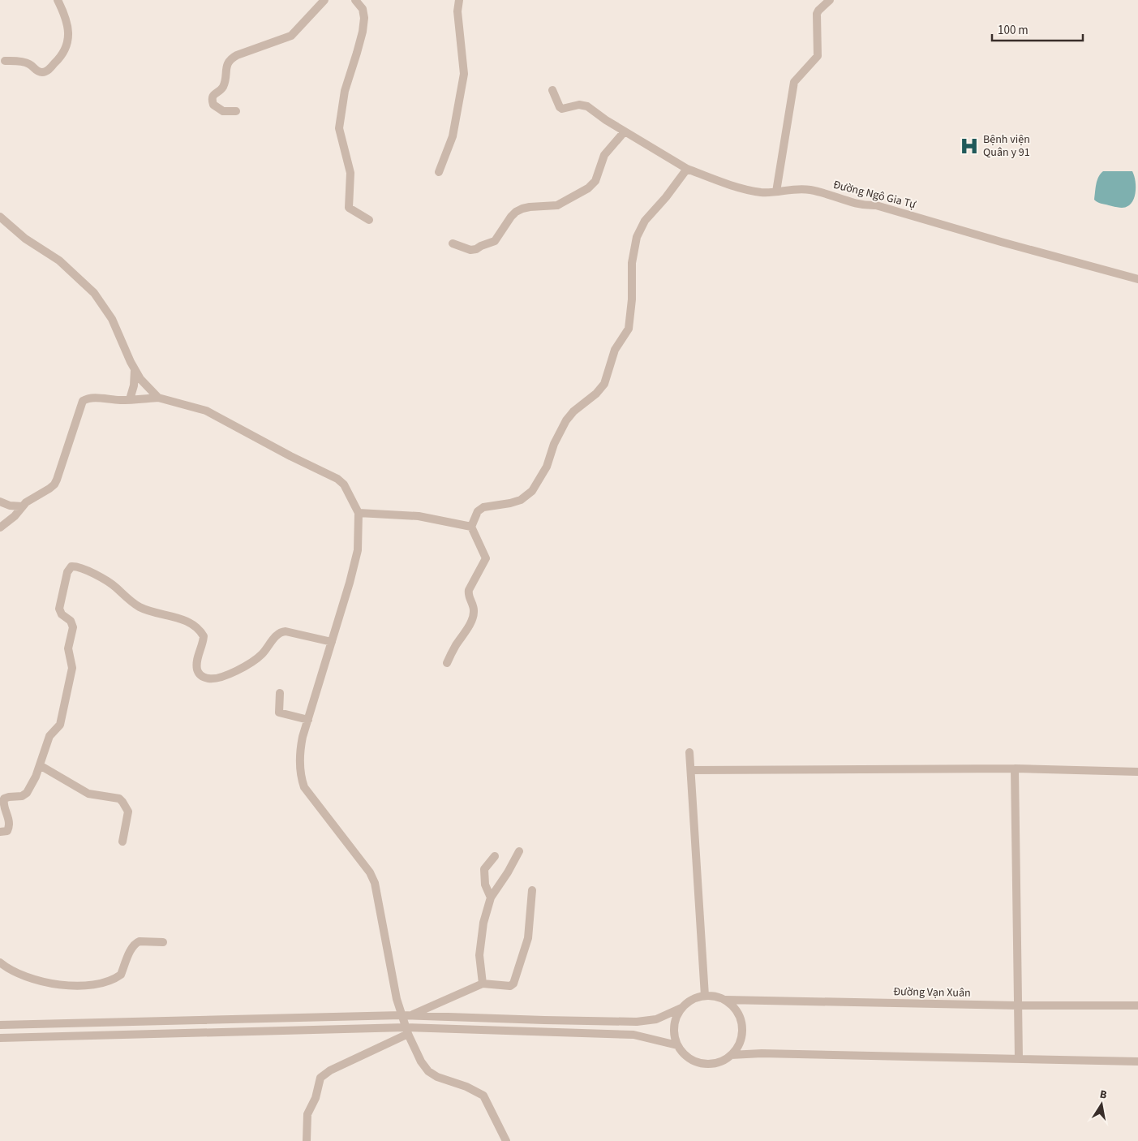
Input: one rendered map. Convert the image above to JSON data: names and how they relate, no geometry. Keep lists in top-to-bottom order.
{
  "streets": {
    "street": ["Đường Ngô Gia Tự", "Đường Vạn Xuân"]
  },
  "places": {
    "hospital": ["Bệnh viện Quân y 91"]
  },
  "scale_bar": "100 m",
  "north": "top"
}
